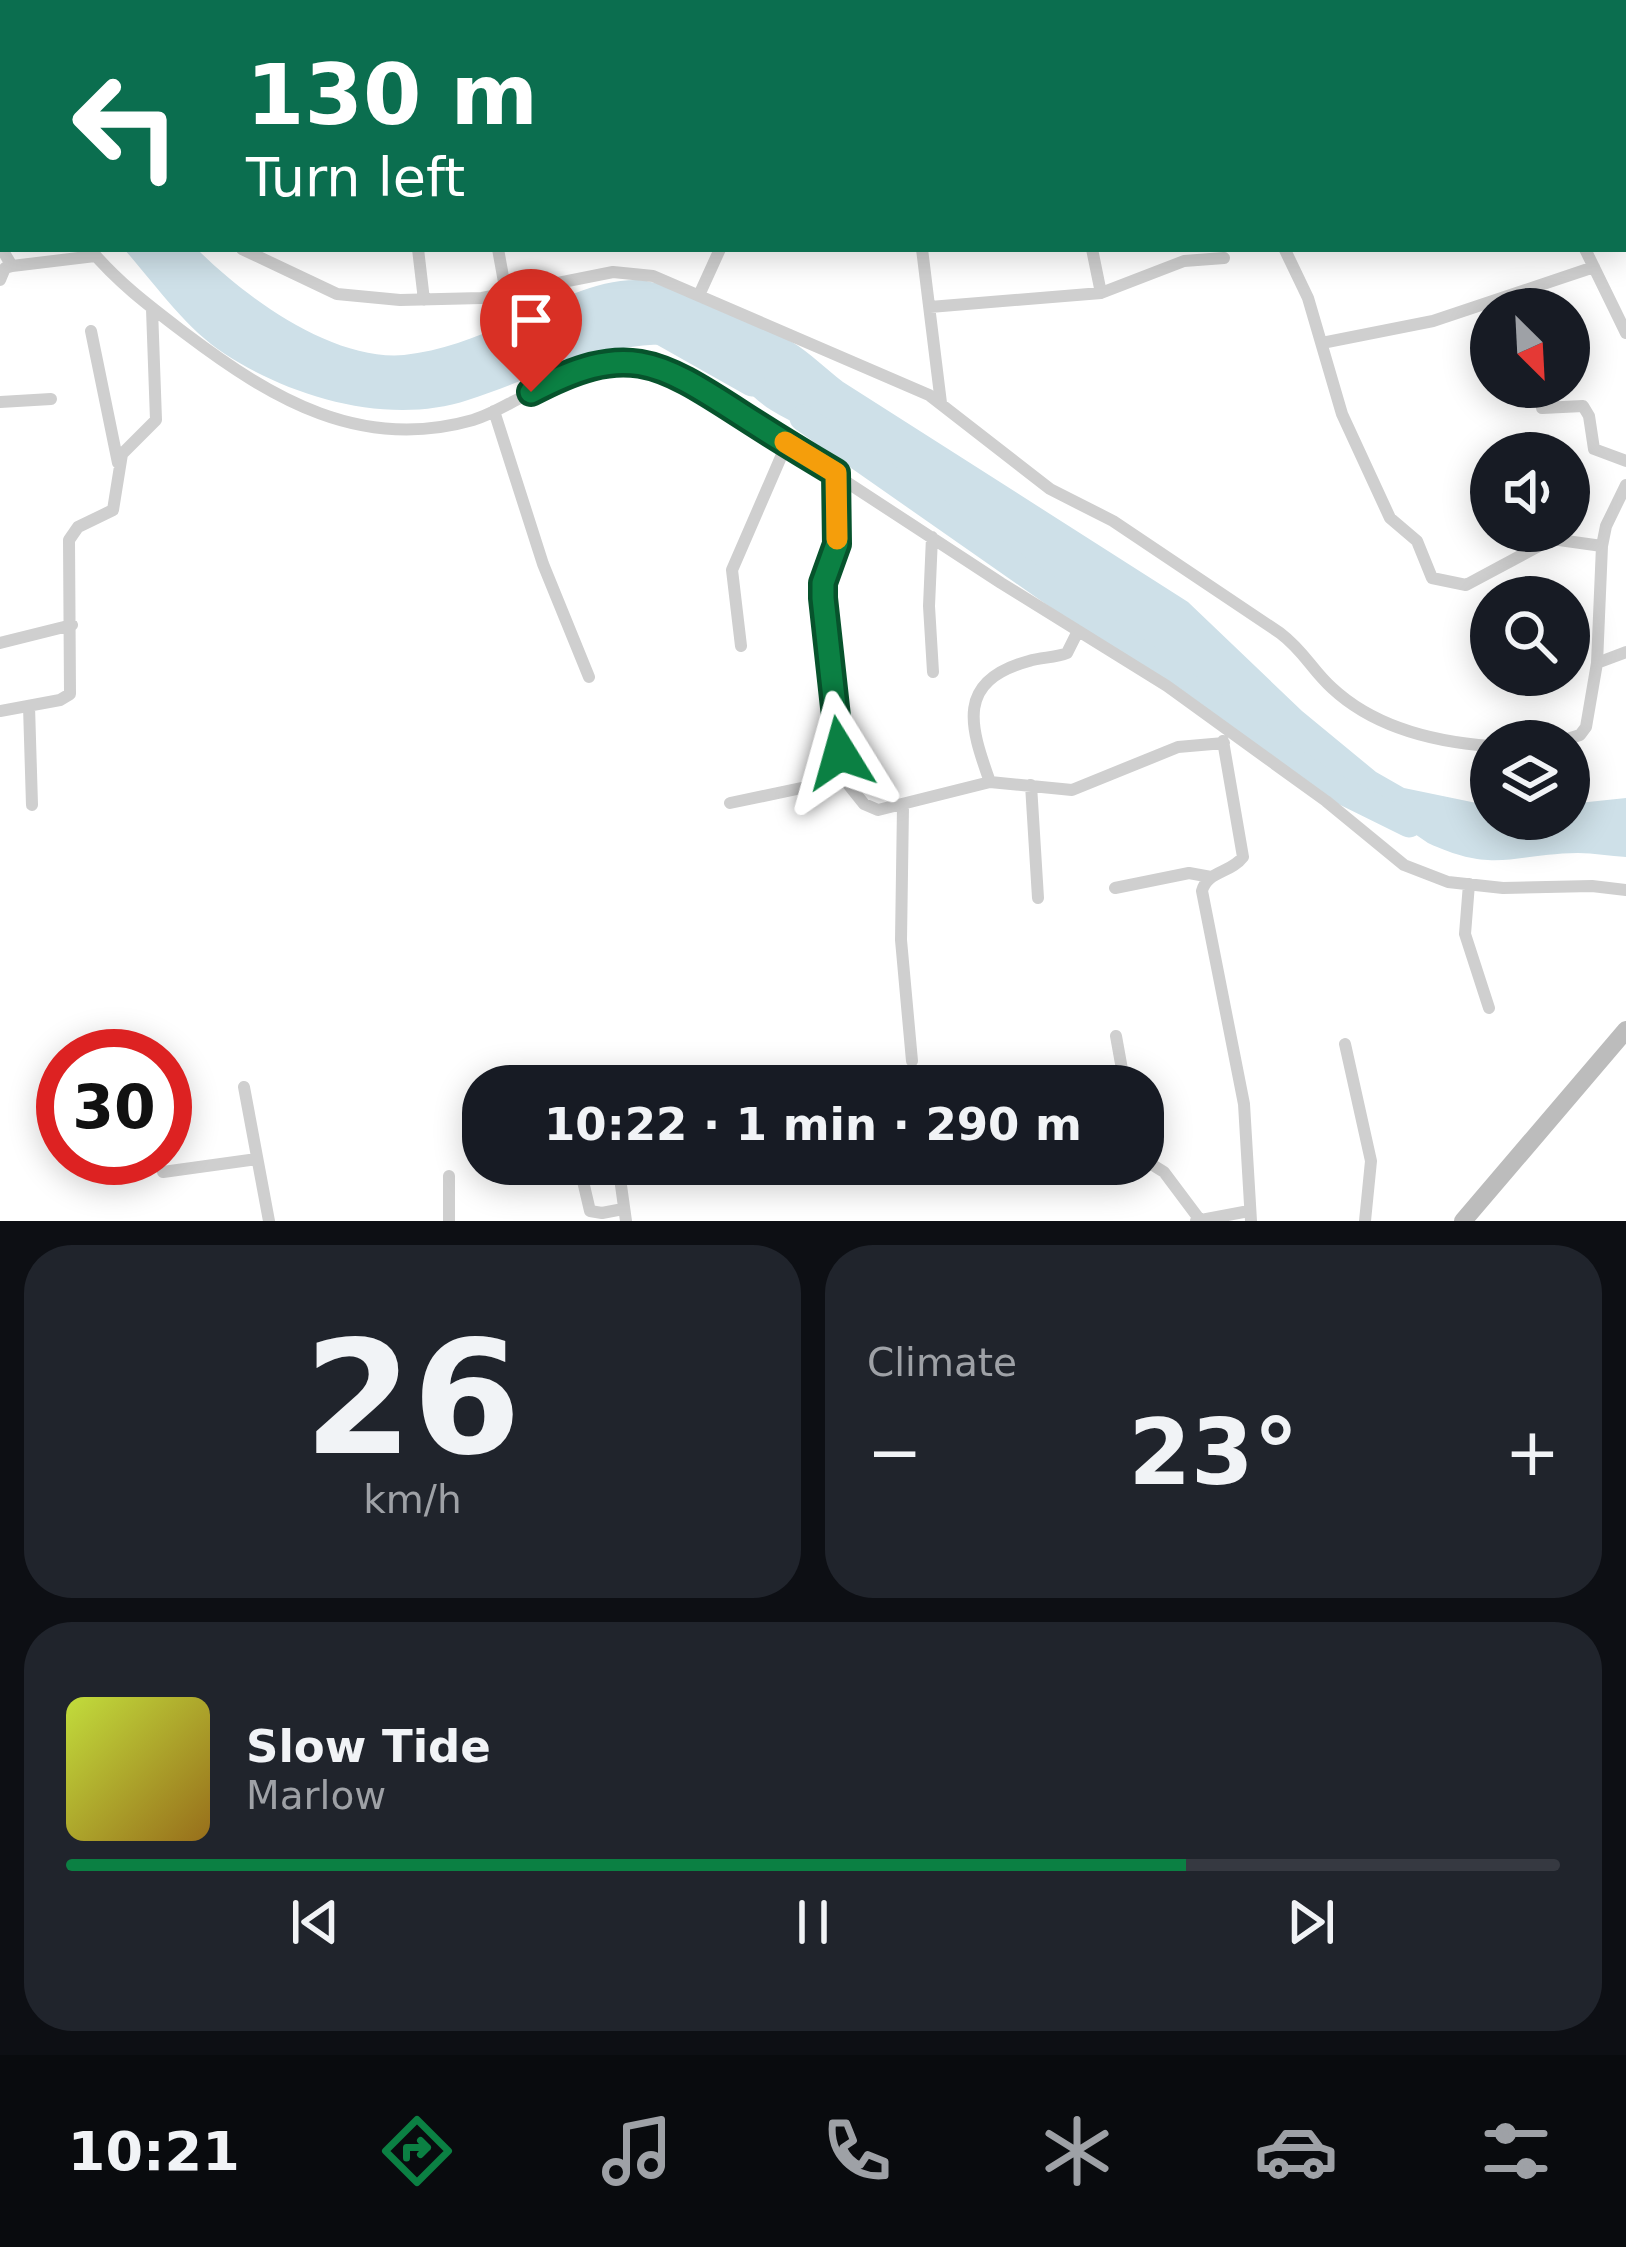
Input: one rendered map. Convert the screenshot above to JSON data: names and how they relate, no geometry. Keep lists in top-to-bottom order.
{
  "north": "bottom right",
  "page": {
    "turn": ["130 m", "Turn left"],
    "limit": "30",
    "trip": "10:22 · 1 min · 290 m",
    "tile": [
      ["26", "km/h"],
      "Climate"
    ],
    "heat": ["−", "23°", "+"],
    "song": ["Slow Tide", "Marlow"],
    "tabs": "10:21"
  }
}
